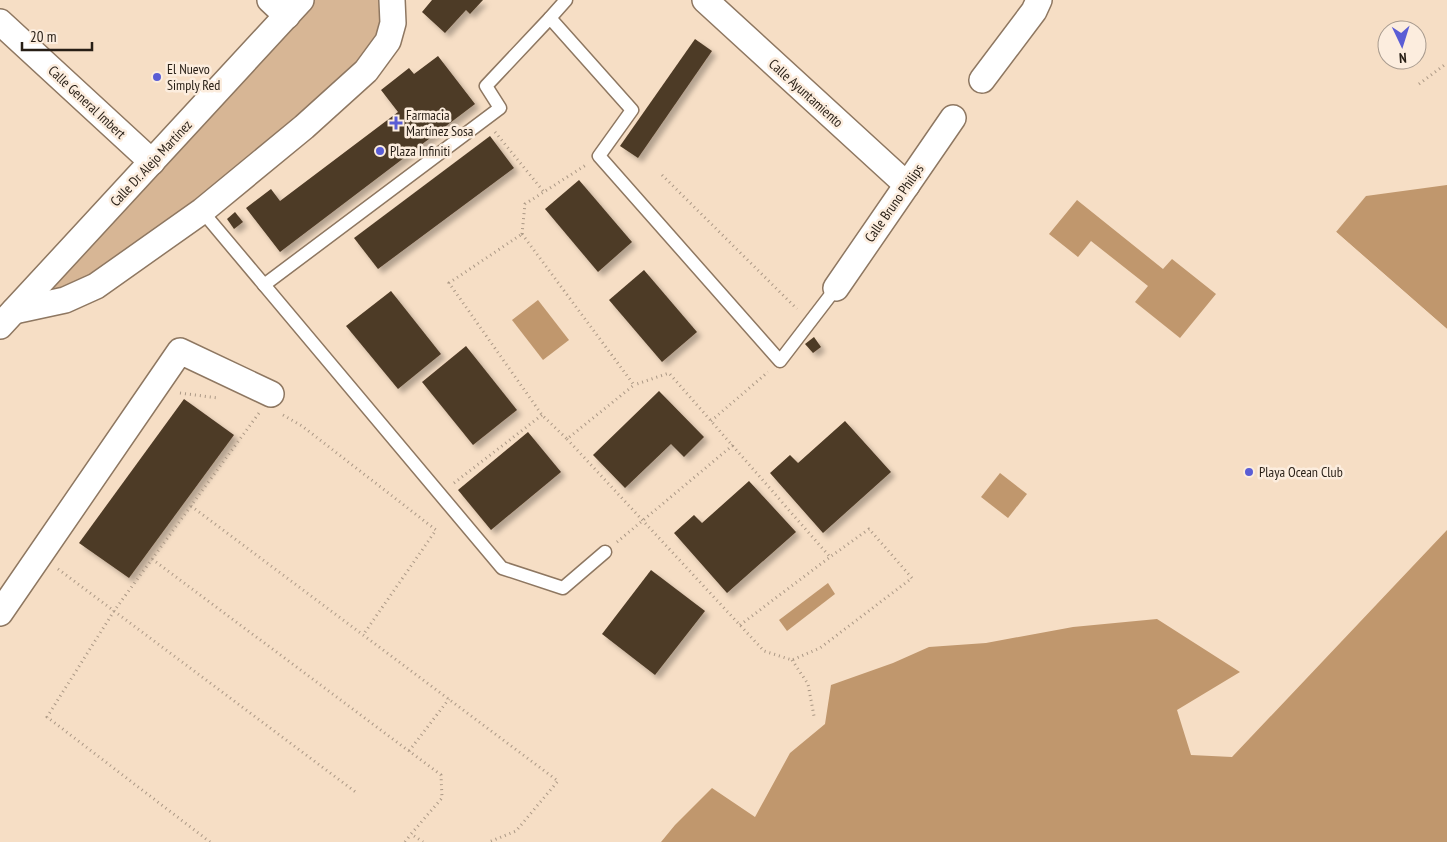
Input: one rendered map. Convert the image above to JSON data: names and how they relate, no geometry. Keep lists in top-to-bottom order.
{
  "streets": {
    "street": [
      "Calle Ayuntamiento",
      "Calle General Imbert",
      "Calle Dr. Alejo Martínez",
      "Calle Bruno Philips"
    ]
  },
  "crossings": [
    ["Calle Ayuntamiento", "Calle Bruno Philips"],
    ["Calle General Imbert", "Calle Dr. Alejo Martínez"]
  ],
  "places": {
    "other": ["El Nuevo Simply Red", "Plaza Infiniti", "Playa Ocean Club"],
    "health": ["Farmacia Martínez Sosa"]
  },
  "scale_bar": "20 m",
  "north": "bottom"
}
